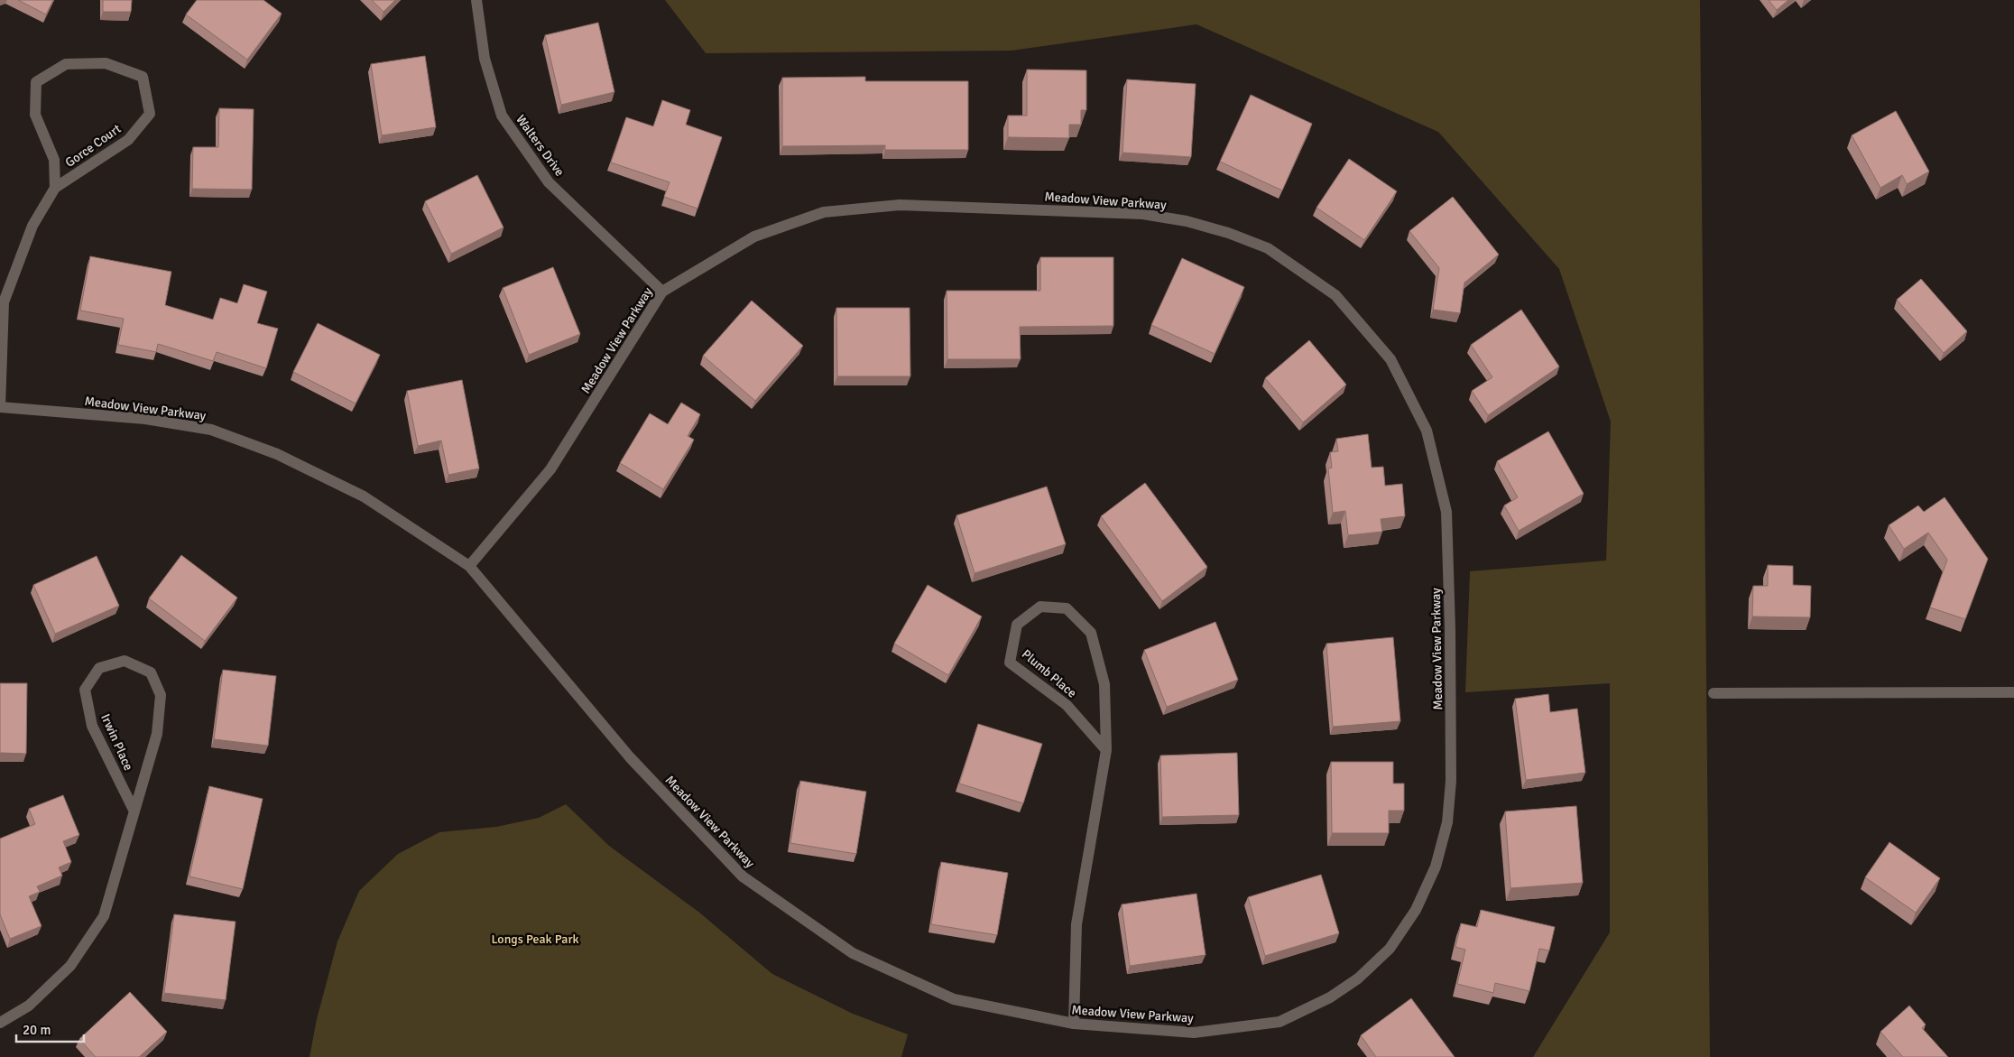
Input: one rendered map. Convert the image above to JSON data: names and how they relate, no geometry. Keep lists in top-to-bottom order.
{
  "streets": {
    "street": [
      "Gorce Court",
      "Walters Drive",
      "Meadow View Parkway",
      "Plumb Place",
      "Irwin Place"
    ]
  },
  "crossings": [
    ["Gorce Court", "Meadow View Parkway"],
    ["Walters Drive", "Meadow View Parkway"],
    ["Meadow View Parkway", "Plumb Place"]
  ],
  "parks": ["Longs Peak Park"],
  "scale_bar": "20 m"
}
